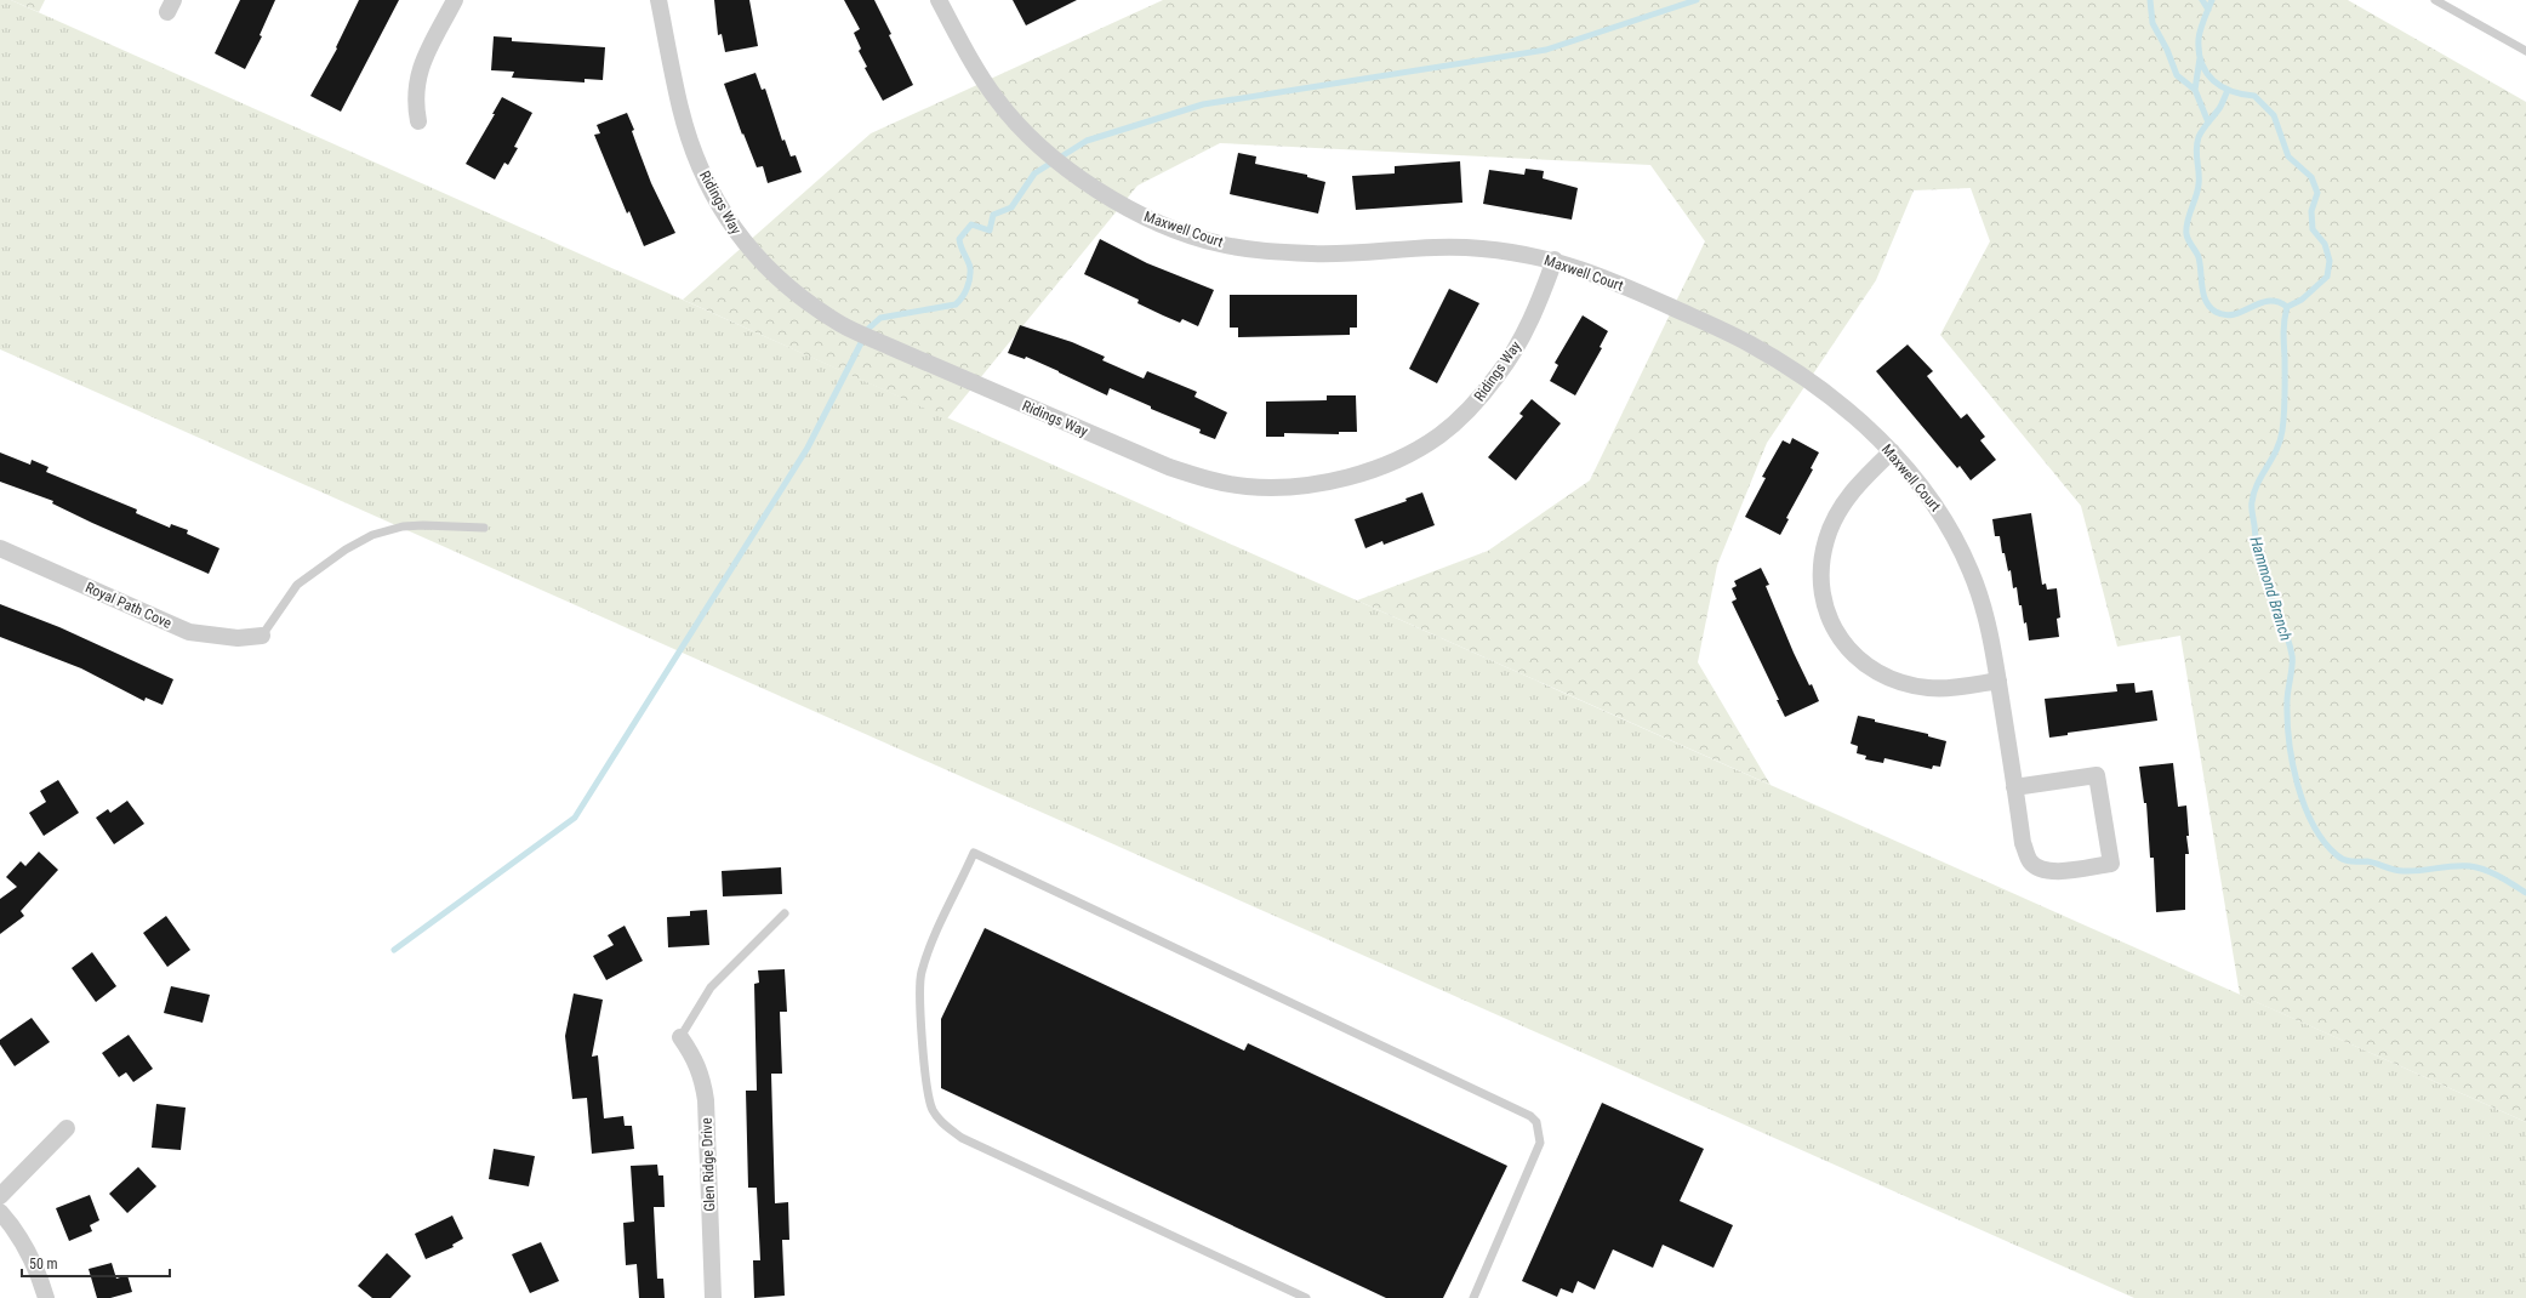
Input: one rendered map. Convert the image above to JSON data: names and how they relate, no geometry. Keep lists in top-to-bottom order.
{
  "streets": {
    "street": [
      "Ridings Way",
      "Maxwell Court",
      "Royal Path Cove",
      "Glen Ridge Drive"
    ]
  },
  "crossings": [
    ["Ridings Way", "Maxwell Court"]
  ],
  "water": ["Hammond Branch"],
  "scale_bar": "50 m"
}
